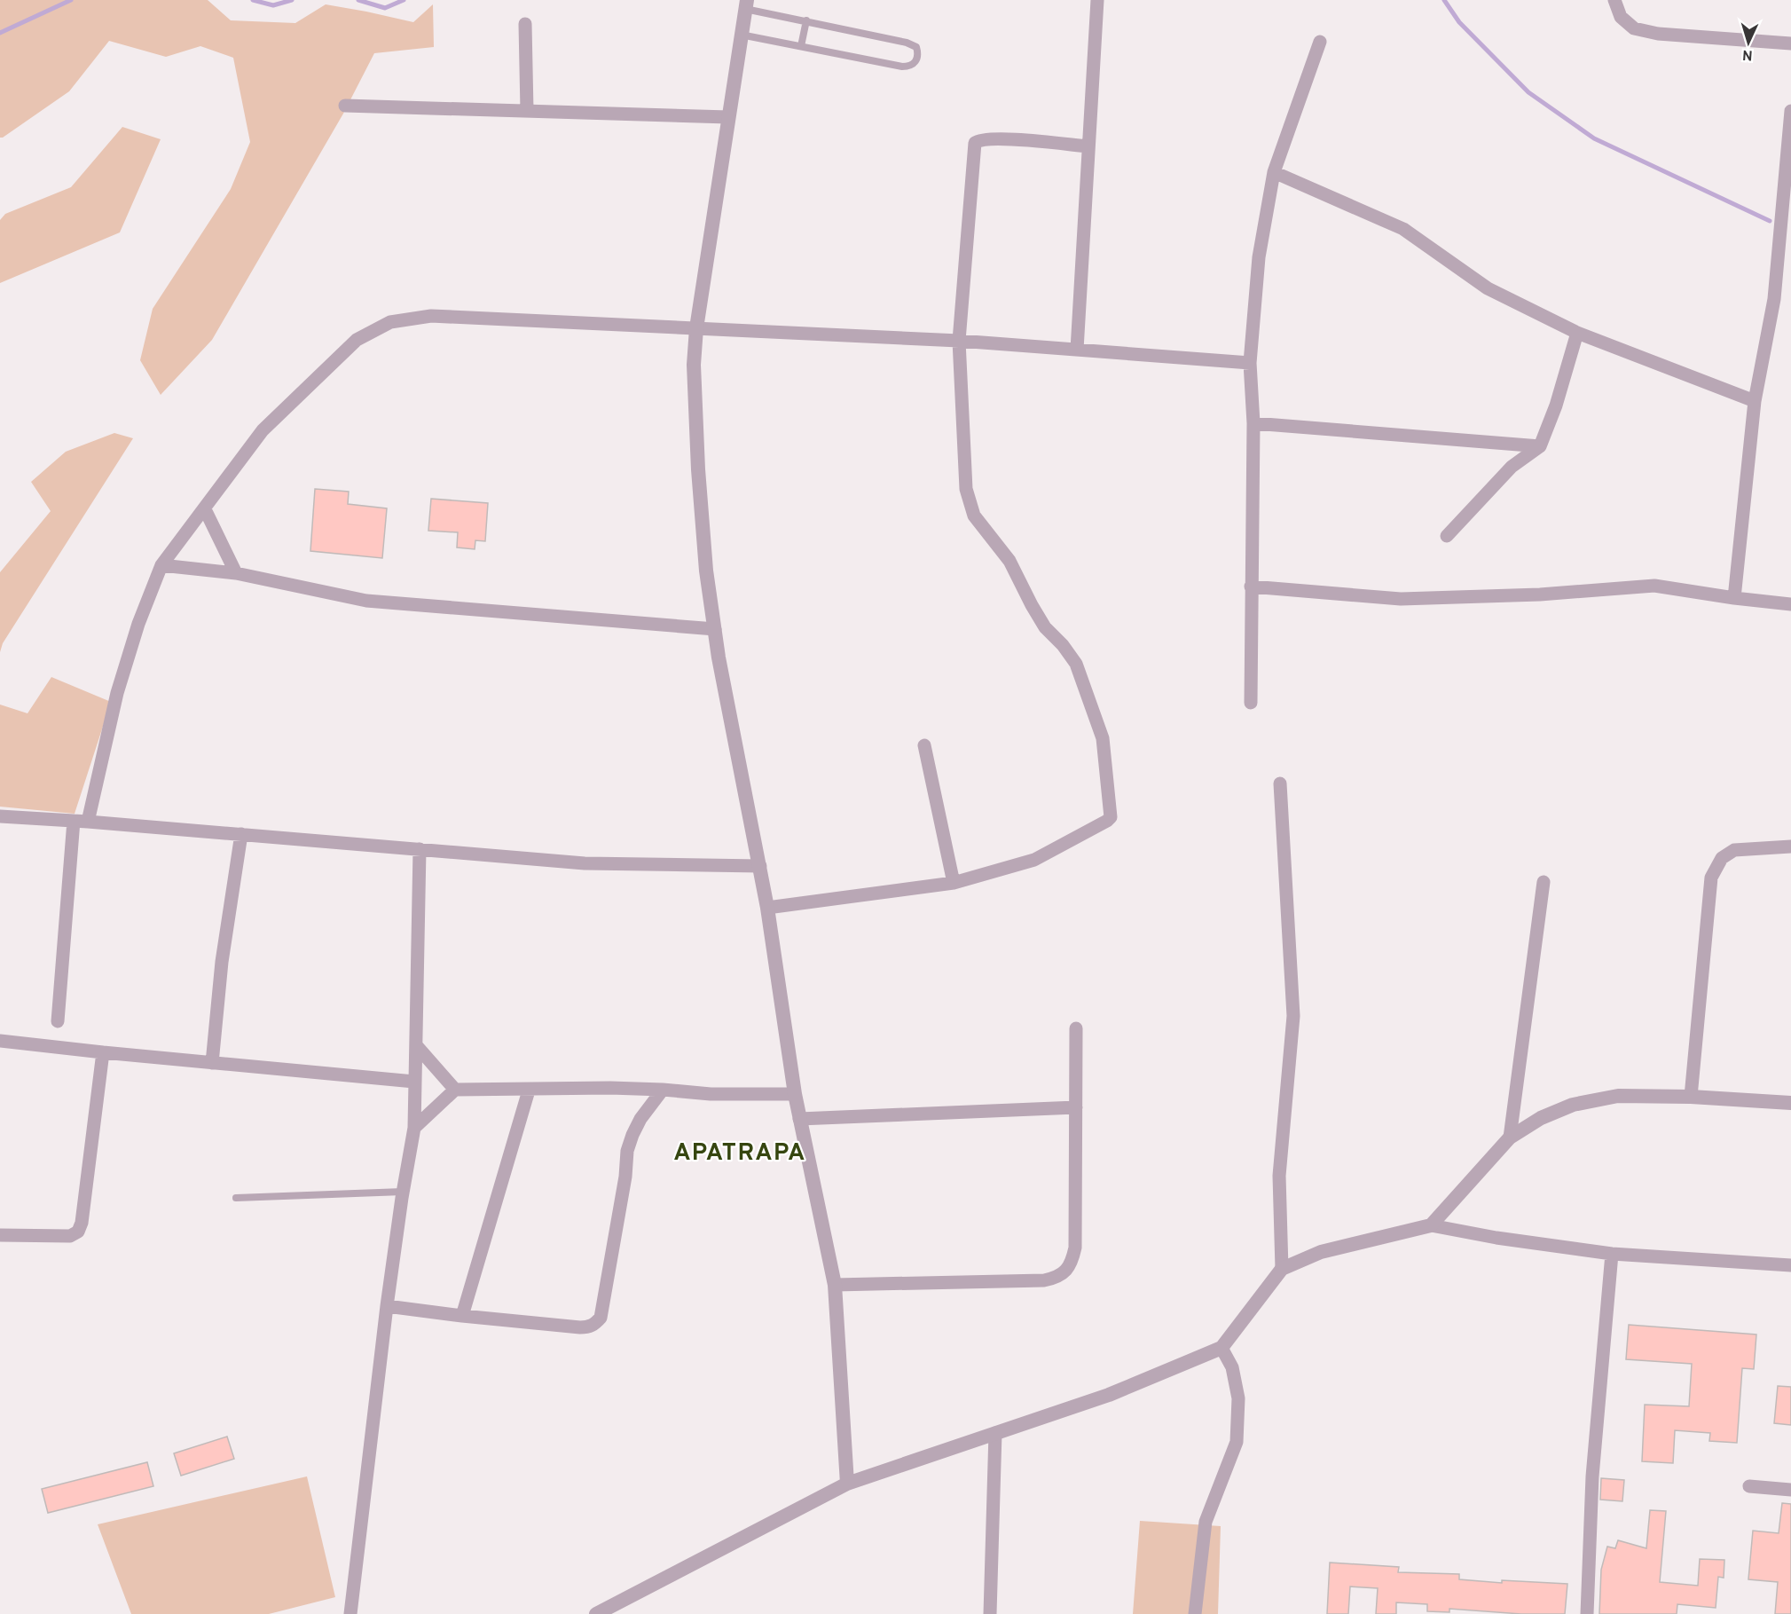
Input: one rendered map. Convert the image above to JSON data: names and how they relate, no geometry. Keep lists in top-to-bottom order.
{
  "districts": ["APATRAPA"],
  "north": "bottom"
}
